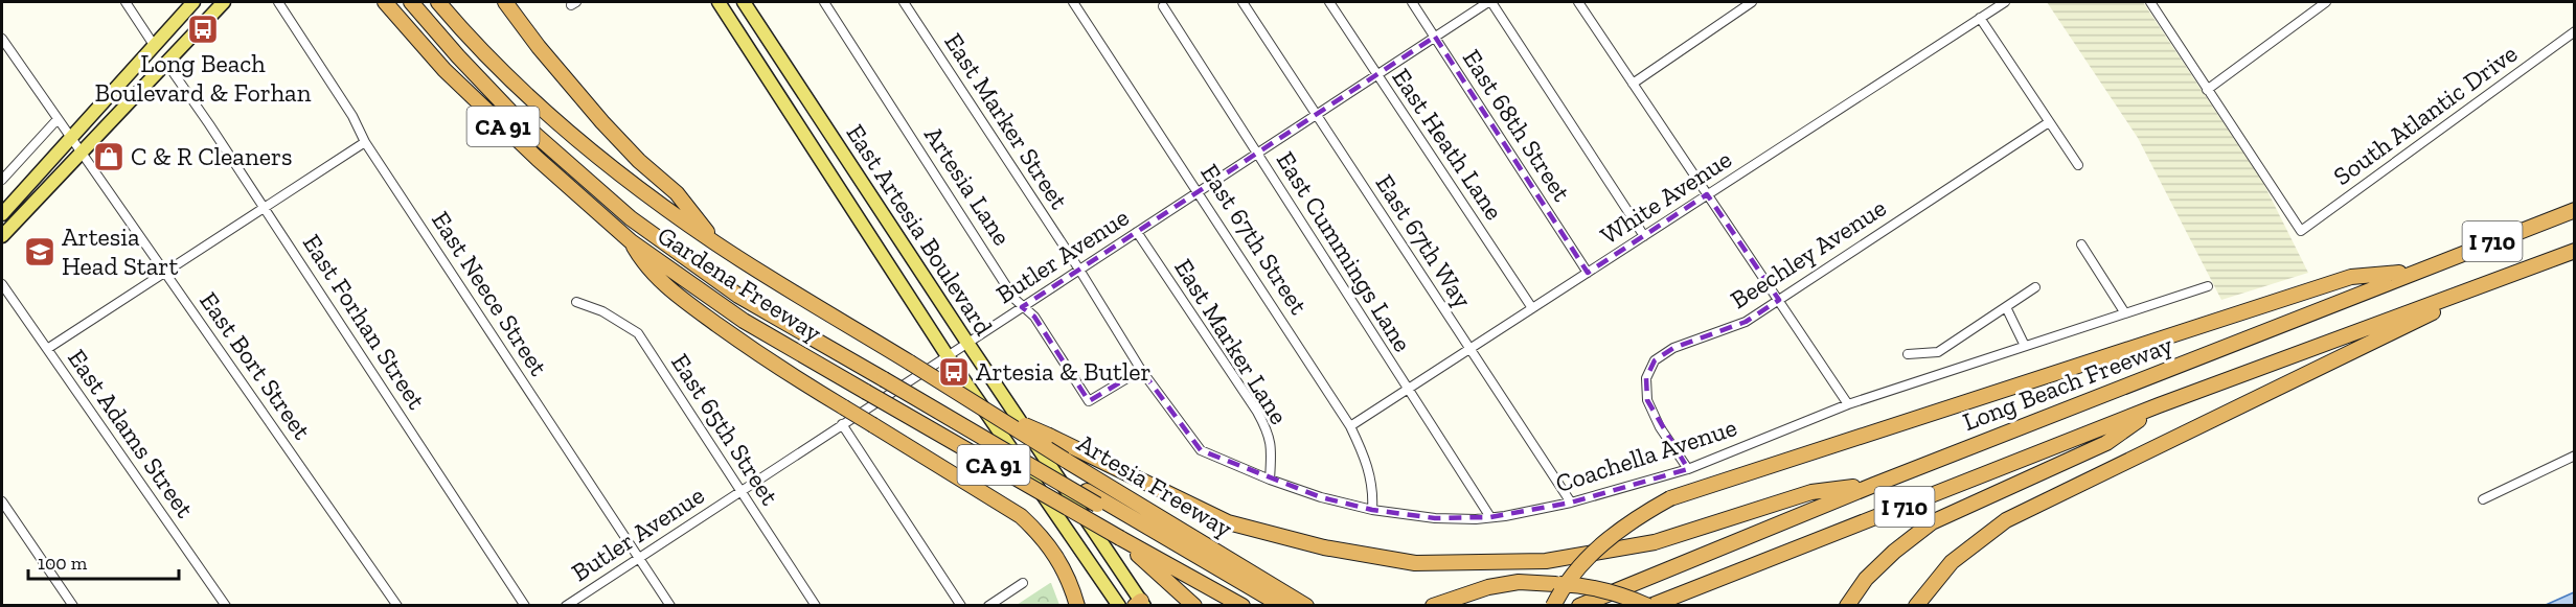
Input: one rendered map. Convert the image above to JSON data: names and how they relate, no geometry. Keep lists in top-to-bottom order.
{
  "streets": {
    "highway": [
      "CA 91",
      "I 710",
      "Gardena Freeway",
      "Long Beach Freeway",
      "Artesia Freeway"
    ],
    "main road": ["East Artesia Boulevard"],
    "street": [
      "South Atlantic Drive",
      "East Marker Street",
      "East 68th Street",
      "East Heath Lane",
      "Artesia Lane",
      "White Avenue",
      "East 67th Street",
      "East 67th Way",
      "East Cummings Lane",
      "Beechley Avenue",
      "Butler Avenue",
      "East Neece Street",
      "East Forhan Street",
      "East Marker Lane",
      "East Bort Street",
      "East 65th Street",
      "East Adams Street",
      "Coachella Avenue"
    ]
  },
  "crossings": [
    ["East Marker Street", "Artesia Lane"],
    ["East Marker Street", "Butler Avenue"],
    ["East Marker Street", "East Marker Lane"],
    ["East Marker Street", "Coachella Avenue"],
    ["East 68th Street", "White Avenue"],
    ["East 68th Street", "Butler Avenue"],
    ["CA 91", "Gardena Freeway"],
    ["East Heath Lane", "White Avenue"],
    ["East Heath Lane", "Butler Avenue"],
    ["Artesia Lane", "Butler Avenue"],
    ["White Avenue", "East 67th Street"],
    ["White Avenue", "East 67th Way"],
    ["White Avenue", "East Cummings Lane"],
    ["East Artesia Boulevard", "Butler Avenue"],
    ["East 67th Street", "Butler Avenue"],
    ["East 67th Street", "Coachella Avenue"],
    ["East 67th Way", "Butler Avenue"],
    ["East 67th Way", "Coachella Avenue"],
    ["East Cummings Lane", "Butler Avenue"],
    ["East Cummings Lane", "Coachella Avenue"],
    ["Beechley Avenue", "Coachella Avenue"],
    ["Butler Avenue", "East Neece Street"],
    ["Butler Avenue", "East Marker Lane"],
    ["Butler Avenue", "East 65th Street"],
    ["Gardena Freeway", "Artesia Freeway"],
    ["East Marker Lane", "Coachella Avenue"]
  ],
  "places": {
    "bus stop": ["Long Beach Boulevard & Forhan", "Artesia & Butler"],
    "shop": ["C & R Cleaners"],
    "school or university": ["Artesia Head Start"]
  },
  "scale_bar": "100 m"
}
